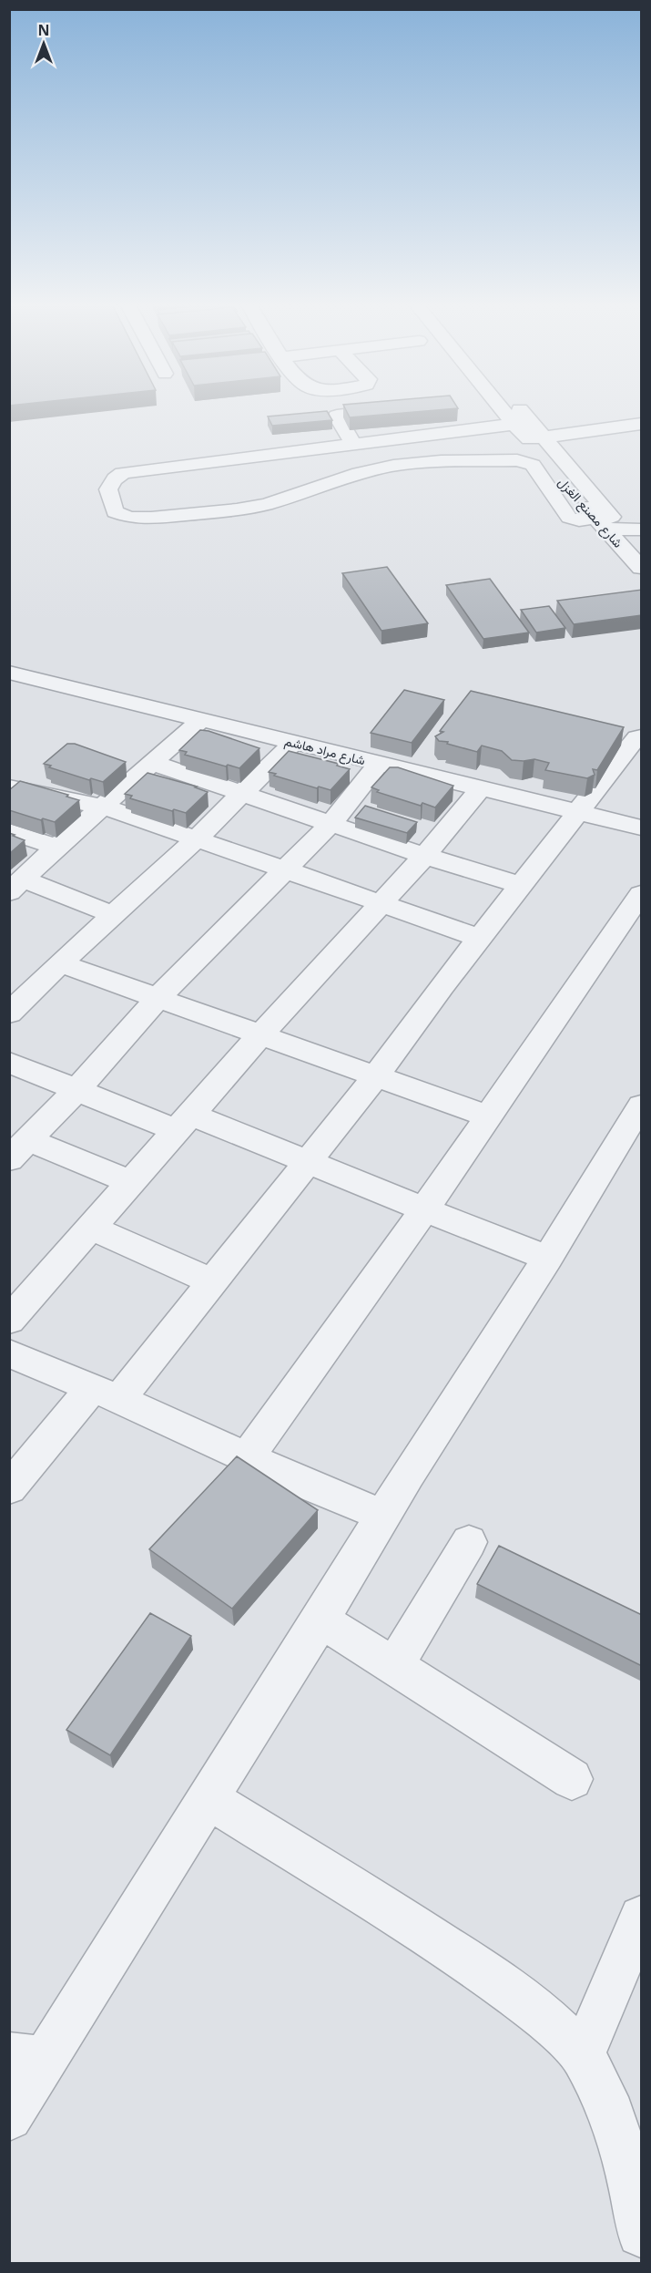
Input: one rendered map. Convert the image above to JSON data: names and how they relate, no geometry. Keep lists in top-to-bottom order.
{
  "streets": {
    "street": ["شارع مصنع الغزل", "شارع مراد هاشم"]
  },
  "north": "top"
}
